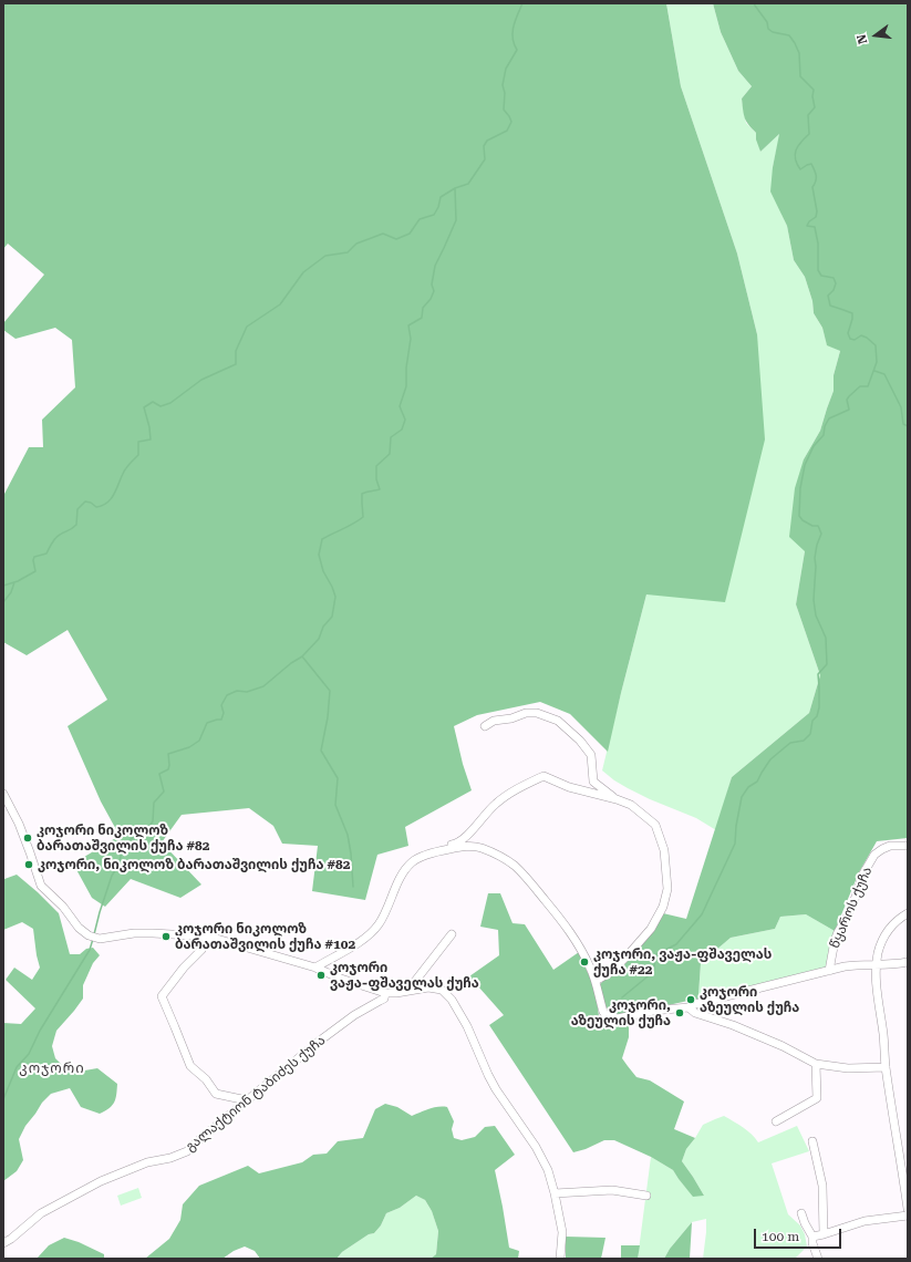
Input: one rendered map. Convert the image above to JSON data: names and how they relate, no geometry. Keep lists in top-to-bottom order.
{
  "streets": {
    "street": ["წყაროს ქუჩა", "გალაქტიონ ტაბიძეს ქუჩა"]
  },
  "districts": ["კოჯორი"],
  "places": [
    "კოჯორი ნიკოლოზ ბარათაშვილის ქუჩა #82",
    "კოჯორი, ნიკოლოზ ბარათაშვილის ქუჩა #82",
    "კოჯორი ნიკოლოზ ბარათაშვილის ქუჩა #102",
    "კოჯორი, ვაჟა-ფშაველას ქუჩა #22",
    "კოჯორი ვაჟა-ფშაველას ქუჩა",
    "კოჯორი აზეულის ქუჩა",
    "კოჯორი, აზეულის ქუჩა"
  ],
  "scale_bar": "100 m",
  "north": "left"
}
